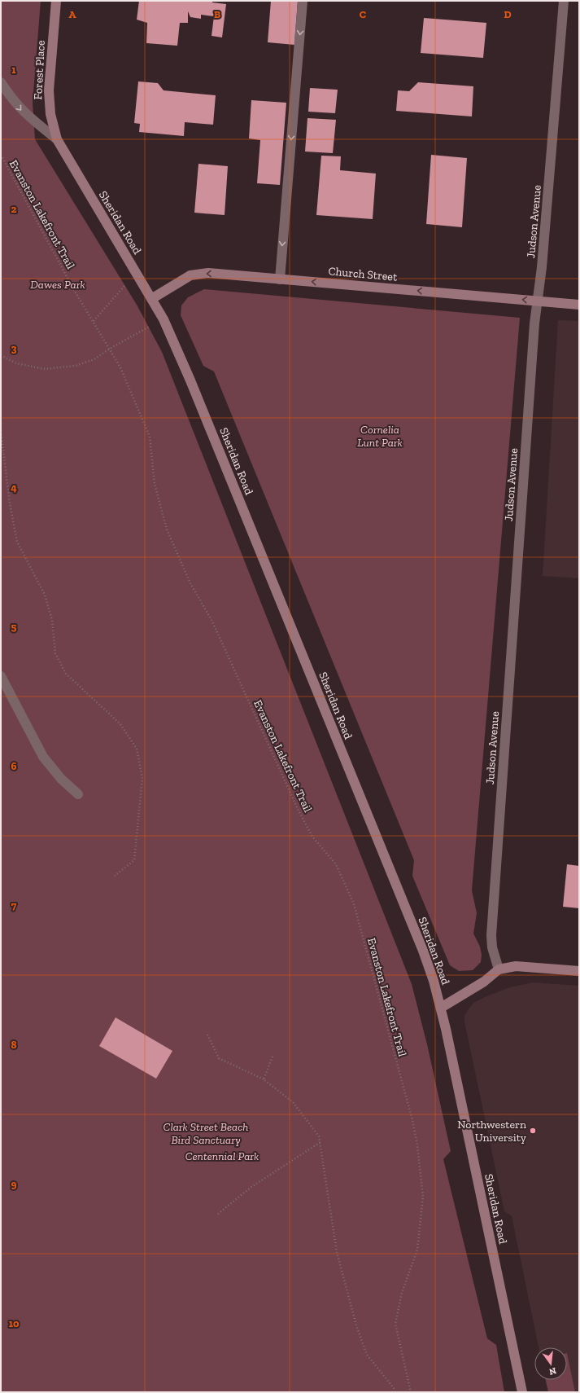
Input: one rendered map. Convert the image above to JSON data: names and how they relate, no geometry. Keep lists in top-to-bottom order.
{
  "streets": {
    "main road": ["Forest Place", "Sheridan Road", "Church Street"],
    "street": ["Judson Avenue"],
    "path": ["Evanston Lakefront Trail"]
  },
  "crossings": [
    ["Forest Place", "Sheridan Road"],
    ["Judson Avenue", "Church Street"],
    ["Sheridan Road", "Church Street"]
  ],
  "one_way": ["Church Street"],
  "parks": [
    "Dawes Park",
    "Cornelia Lunt Park",
    "Clark Street Beach Bird Sanctuary",
    "Centennial Park"
  ],
  "places": ["Northwestern University"],
  "north": "bottom",
  "grid": {
    "columns": [
      "A",
      "B",
      "C",
      "D"
    ],
    "rows": [
      "1",
      "2",
      "3",
      "4",
      "5",
      "6",
      "7",
      "8",
      "9",
      "10"
    ]
  }
}
